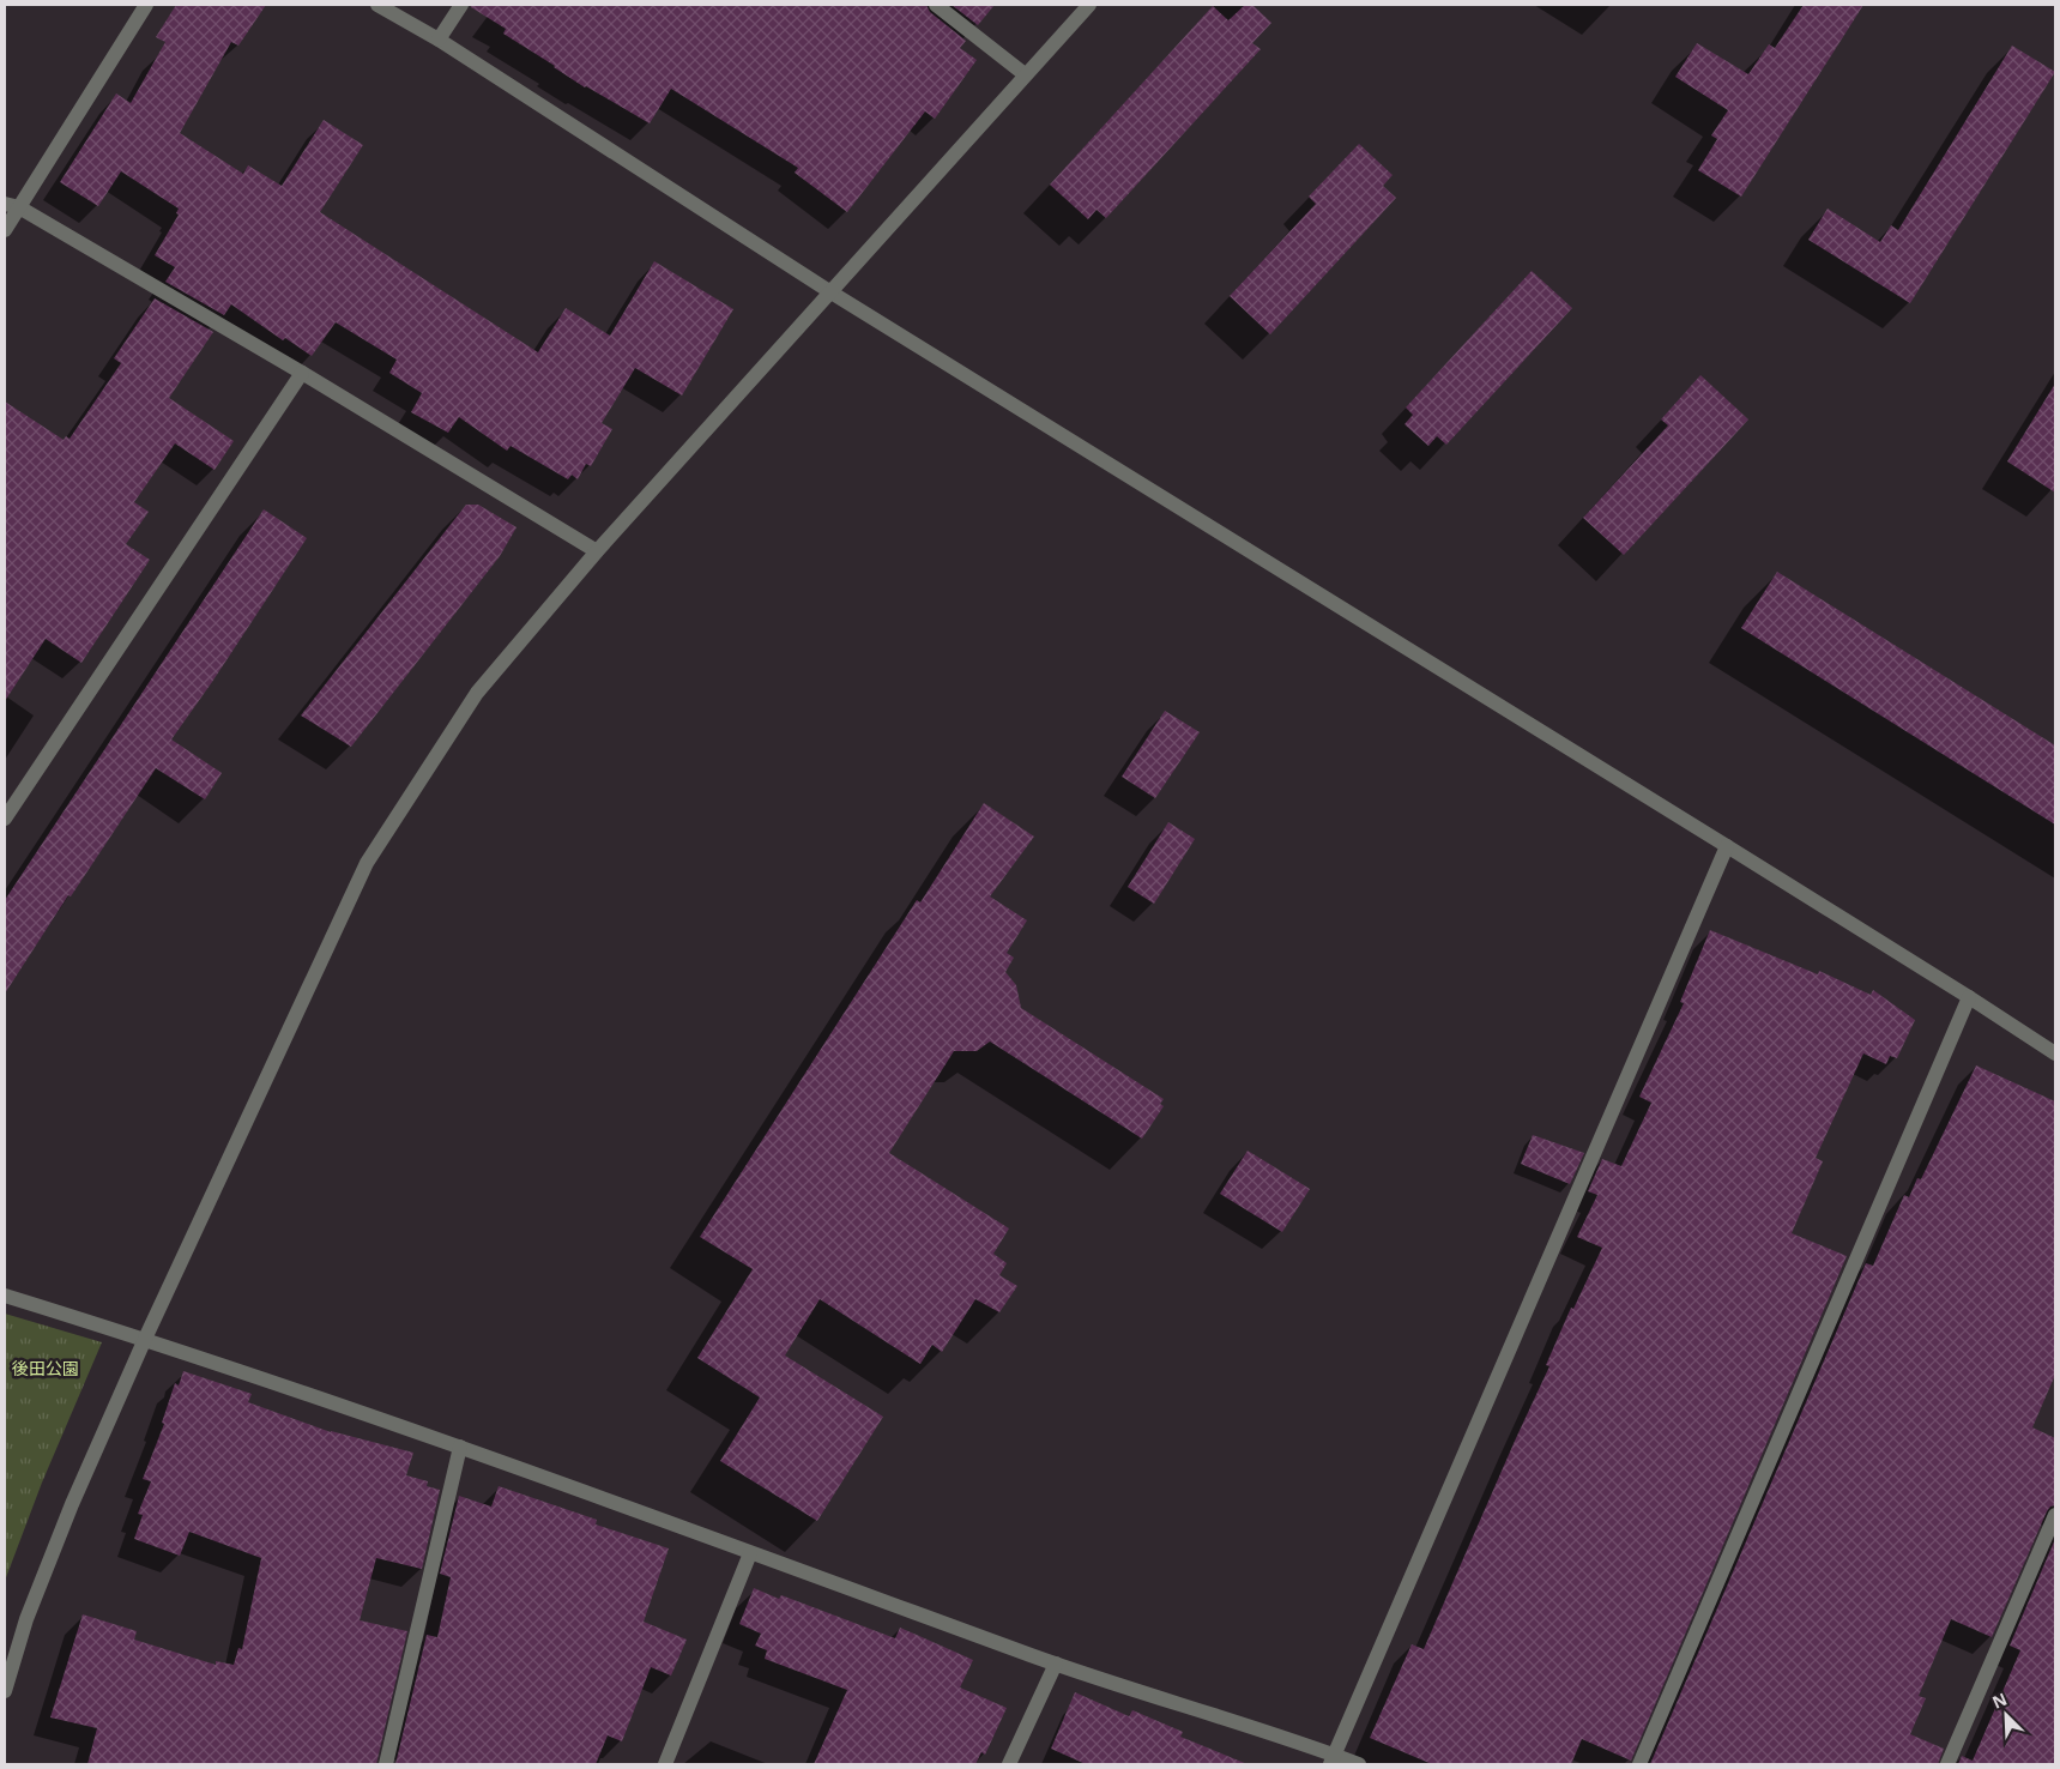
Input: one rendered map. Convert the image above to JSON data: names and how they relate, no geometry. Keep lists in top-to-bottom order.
{
  "parks": ["後田公園"],
  "north": "top left"
}
